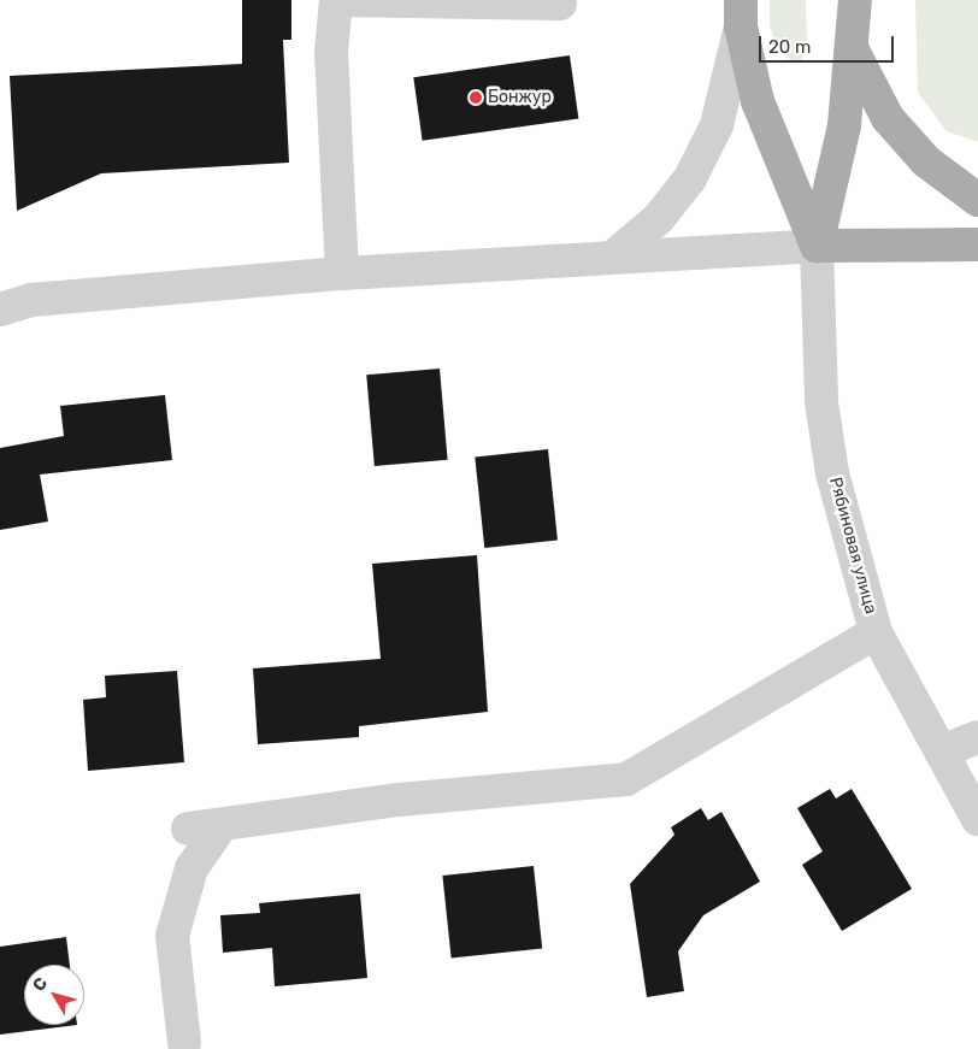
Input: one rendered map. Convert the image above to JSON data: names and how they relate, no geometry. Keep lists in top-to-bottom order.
{
  "streets": {
    "street": ["Рябиновая улица"]
  },
  "places": ["Бонжур"],
  "scale_bar": "20 m",
  "north": "top left"
}
